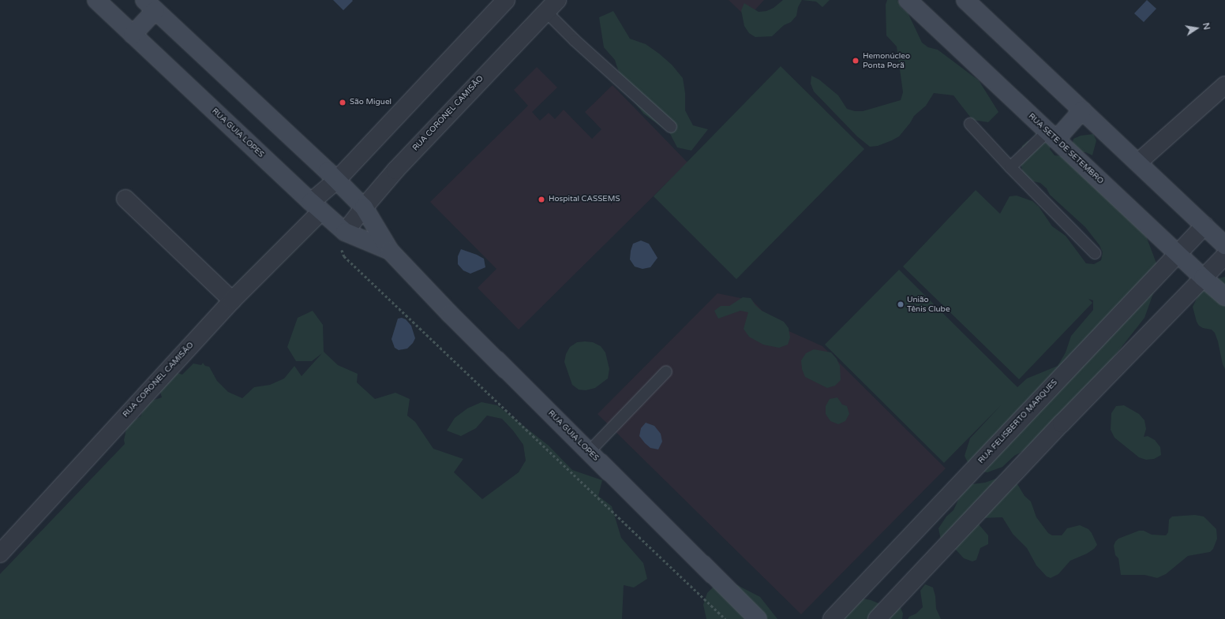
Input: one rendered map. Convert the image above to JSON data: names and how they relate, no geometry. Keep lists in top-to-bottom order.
{
  "streets": {
    "main road": ["RUA GUIA LOPES", "RUA SETE DE SETEMBRO"],
    "street": ["RUA CORONEL CAMISÃO", "RUA FELISBERTO MARQUES"]
  },
  "crossings": [
    ["RUA CORONEL CAMISÃO", "RUA GUIA LOPES"],
    ["RUA SETE DE SETEMBRO", "RUA FELISBERTO MARQUES"]
  ],
  "places": [
    "Hemonúcleo Ponta Porã",
    "São Miguel",
    "Hospital CASSEMS",
    "União Tênis Clube"
  ],
  "north": "right"
}
